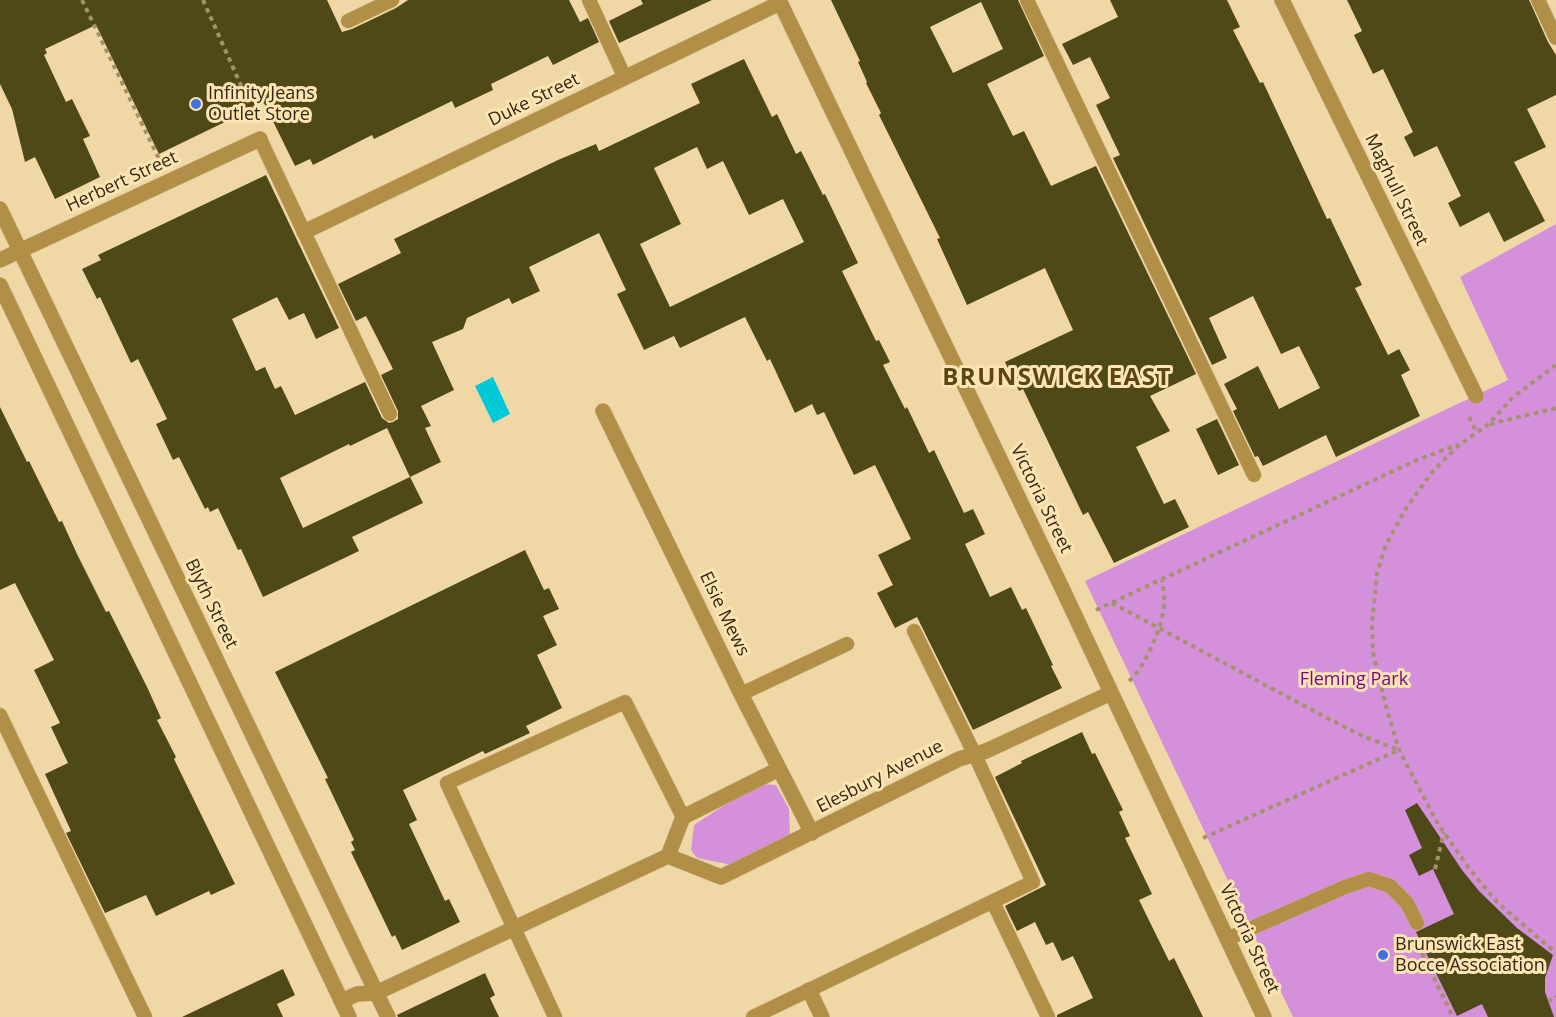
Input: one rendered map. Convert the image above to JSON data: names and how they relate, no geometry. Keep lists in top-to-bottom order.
{
  "streets": {
    "street": [
      "Duke Street",
      "Herbert Street",
      "Maghull Street",
      "Victoria Street",
      "Blyth Street",
      "Elsie Mews",
      "Elesbury Avenue"
    ]
  },
  "crossings": [
    ["Duke Street", "Victoria Street"],
    ["Herbert Street", "Blyth Street"],
    ["Victoria Street", "Elesbury Avenue"],
    ["Elsie Mews", "Elesbury Avenue"]
  ],
  "districts": ["BRUNSWICK EAST"],
  "parks": ["Fleming Park"],
  "places": ["Infinity Jeans Outlet Store", "Brunswick East Bocce Association"]
}
